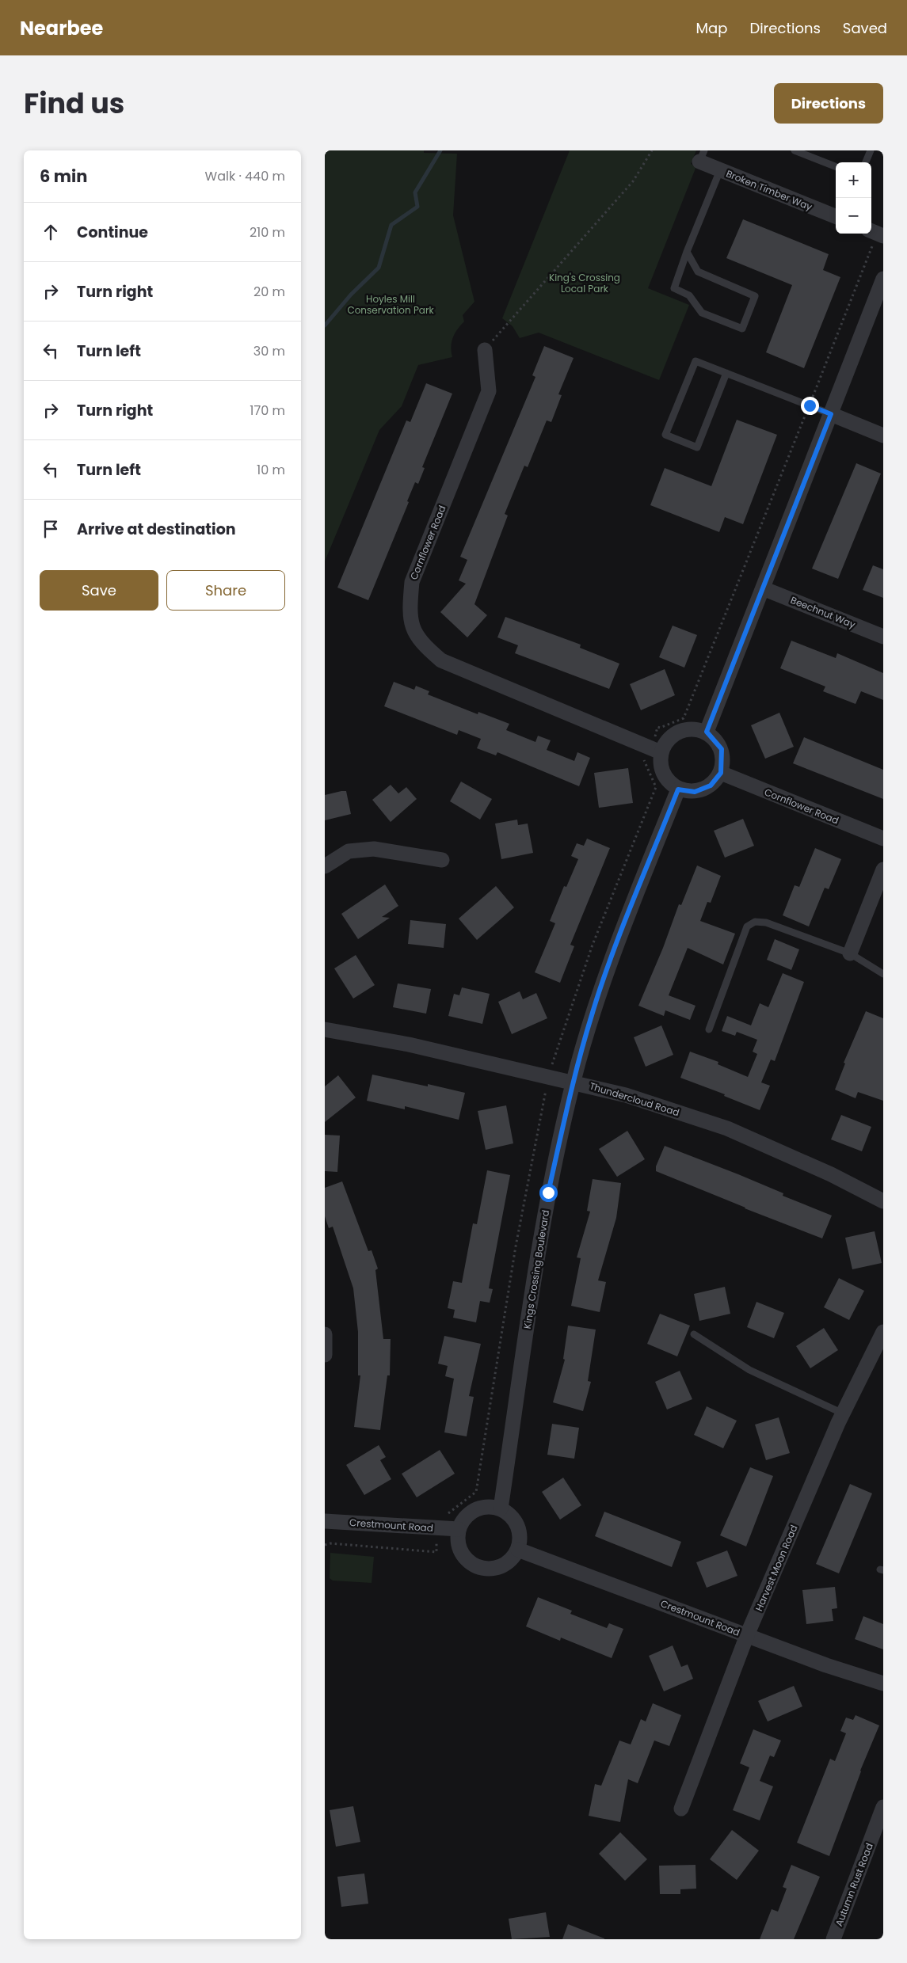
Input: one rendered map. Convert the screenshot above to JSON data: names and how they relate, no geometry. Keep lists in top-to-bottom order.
{
  "streets": {
    "street": [
      "Broken Timber Way",
      "Cornflower Road",
      "Beechnut Way",
      "Thundercloud Road",
      "Kings Crossing Boulevard",
      "Crestmount Road",
      "Harvest Moon Road",
      "Autumn Rust Road"
    ]
  },
  "crossings": [
    ["Cornflower Road", "Kings Crossing Boulevard"],
    ["Thundercloud Road", "Kings Crossing Boulevard"],
    ["Kings Crossing Boulevard", "Crestmount Road"],
    ["Crestmount Road", "Harvest Moon Road"]
  ],
  "parks": ["King's Crossing Local Park", "Hoyles Mill Conservation Park"],
  "page": {
    "header": "Nearbee",
    "nav": ["Map", "Directions", "Saved"],
    "title": "Find us",
    "buttons": [
      "Directions",
      ["Save", "Share"]
    ],
    "heading": ["6 min", "Walk · 440 m"],
    "map_buttons": ["+", "−"],
    "list": [
      ["Continue", "210 m"],
      ["Turn right", "20 m"],
      ["Turn left", "30 m"],
      ["Turn right", "170 m"],
      ["Turn left", "10 m"],
      "Arrive at destination"
    ]
  }
}
